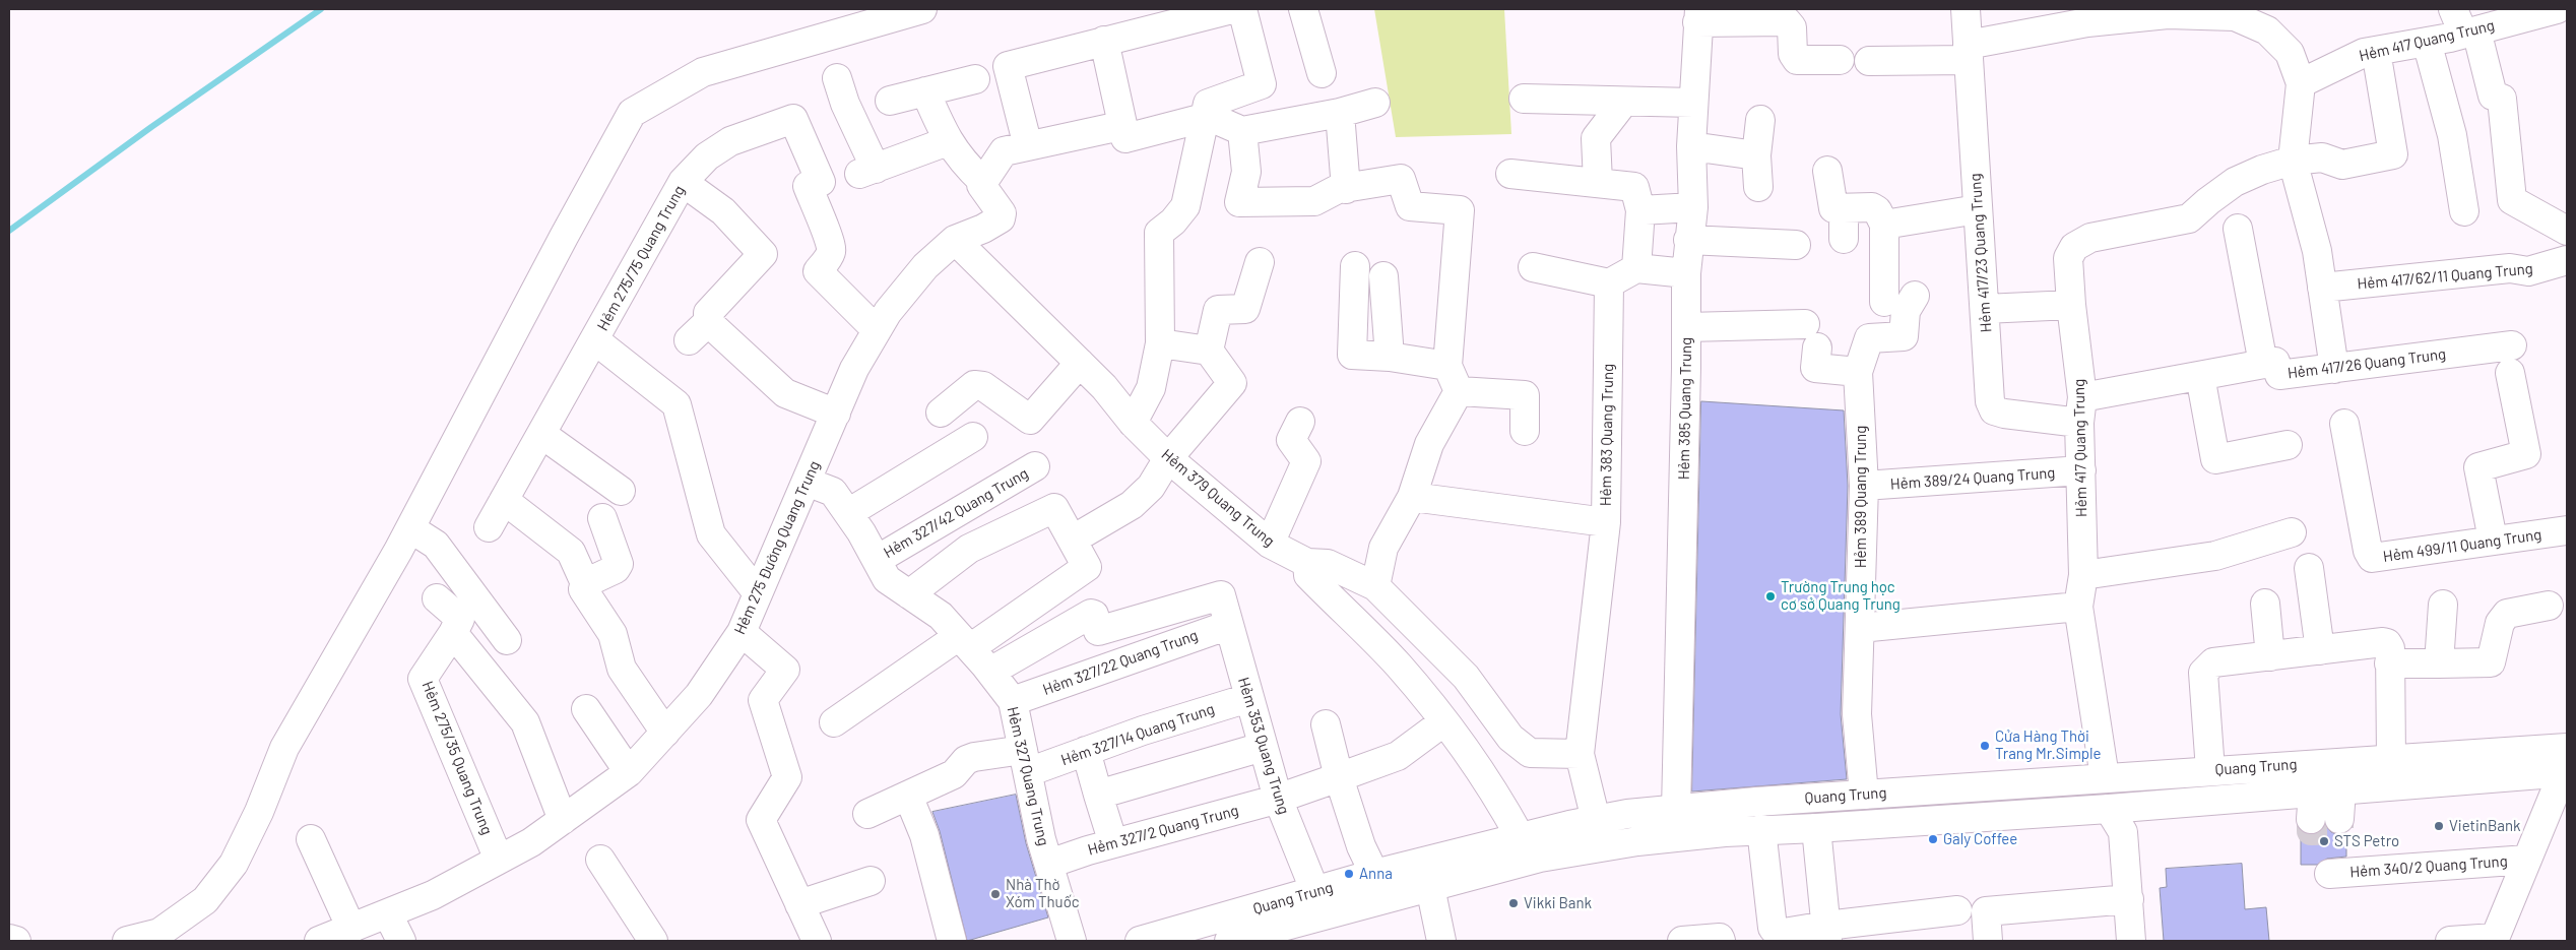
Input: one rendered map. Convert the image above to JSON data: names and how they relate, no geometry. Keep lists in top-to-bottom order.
{
  "streets": {
    "street": [
      "Hẻm 417 Quang Trung",
      "Hẻm 417/23 Quang Trung",
      "Hẻm 275/75 Quang Trung",
      "Hẻm 417/62/11 Quang Trung",
      "Hẻm 417/26 Quang Trung",
      "Hẻm 385 Quang Trung",
      "Hẻm 383 Quang Trung",
      "Hẻm 389/24 Quang Trung",
      "Hẻm 389 Quang Trung",
      "Hẻm 379 Quang Trung",
      "Hẻm 327/42 Quang Trung",
      "Hẻm 499/11 Quang Trung",
      "Hẻm 275 Đường Quang Trung",
      "Hẻm 327/22 Quang Trung",
      "Hẻm 327/14 Quang Trung",
      "Hẻm 353 Quang Trung",
      "Hẻm 275/35 Quang Trung",
      "Quang Trung",
      "Hẻm 327 Quang Trung",
      "Hẻm 327/2 Quang Trung",
      "Hẻm 340/2 Quang Trung"
    ]
  },
  "crossings": [
    ["Hẻm 417 Quang Trung", "Hẻm 417/23 Quang Trung"],
    ["Hẻm 417 Quang Trung", "Hẻm 389/24 Quang Trung"],
    ["Hẻm 417 Quang Trung", "Quang Trung"],
    ["Hẻm 275/75 Quang Trung", "Hẻm 275 Đường Quang Trung"],
    ["Hẻm 385 Quang Trung", "Quang Trung"],
    ["Hẻm 383 Quang Trung", "Quang Trung"],
    ["Hẻm 389/24 Quang Trung", "Hẻm 389 Quang Trung"],
    ["Hẻm 389 Quang Trung", "Quang Trung"],
    ["Hẻm 379 Quang Trung", "Hẻm 275 Đường Quang Trung"],
    ["Hẻm 327/42 Quang Trung", "Hẻm 327 Quang Trung"],
    ["Hẻm 275 Đường Quang Trung", "Hẻm 275/35 Quang Trung"],
    ["Hẻm 275 Đường Quang Trung", "Hẻm 327 Quang Trung"],
    ["Hẻm 327/22 Quang Trung", "Hẻm 353 Quang Trung"],
    ["Hẻm 327/22 Quang Trung", "Hẻm 327 Quang Trung"],
    ["Hẻm 327/14 Quang Trung", "Hẻm 353 Quang Trung"],
    ["Hẻm 327/14 Quang Trung", "Hẻm 327 Quang Trung"],
    ["Hẻm 353 Quang Trung", "Quang Trung"],
    ["Hẻm 353 Quang Trung", "Hẻm 327 Quang Trung"],
    ["Hẻm 353 Quang Trung", "Hẻm 327/2 Quang Trung"],
    ["Hẻm 327 Quang Trung", "Hẻm 327/2 Quang Trung"]
  ],
  "places": [
    "Trường Trung học cơ sở Quang Trung",
    "Cửa Hàng Thời Trang Mr.Simple",
    "VietinBank",
    "Galy Coffee",
    "STS Petro",
    "Anna",
    "Nhà Thờ Xóm Thuốc",
    "Vikki Bank"
  ]
}
